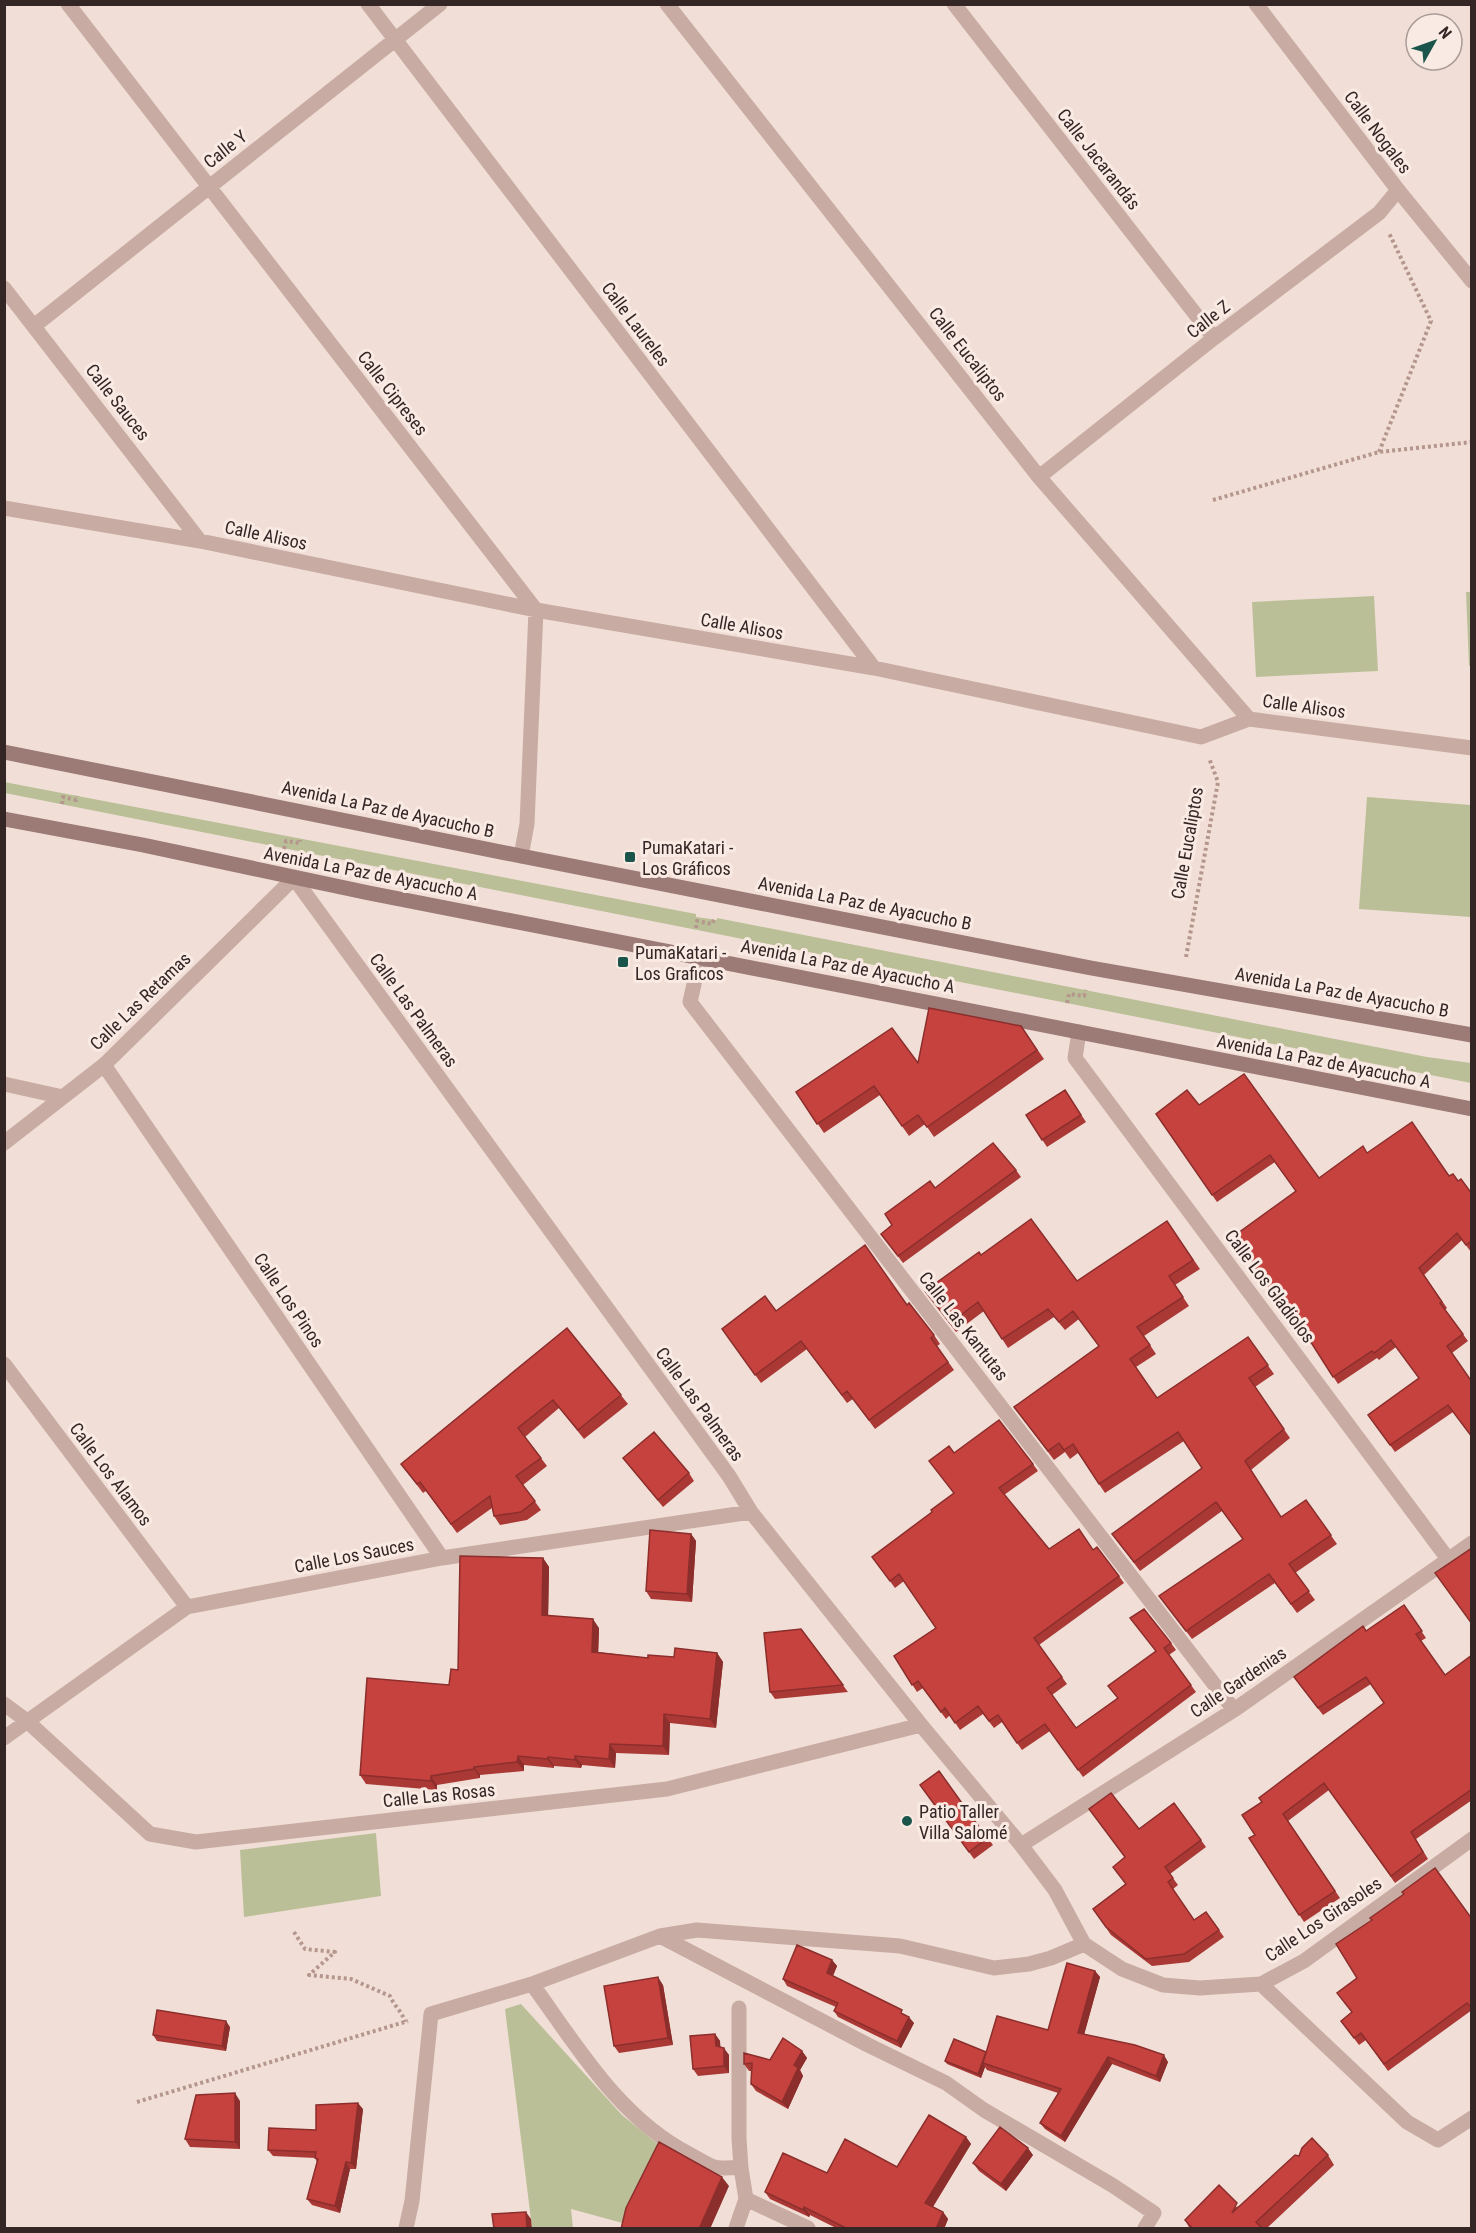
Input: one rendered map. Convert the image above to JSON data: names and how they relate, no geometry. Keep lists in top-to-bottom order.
{
  "streets": {
    "main road": ["Avenida La Paz de Ayacucho B", "Avenida La Paz de Ayacucho A"],
    "street": [
      "Calle Nogales",
      "Calle Y",
      "Calle Jacarandás",
      "Calle Z",
      "Calle Laureles",
      "Calle Eucaliptos",
      "Calle Cipreses",
      "Calle Sauces",
      "Calle Alisos",
      "Calle Las Retamas",
      "Calle Las Palmeras",
      "Calle Los Gladiolos",
      "Calle Los Pinos",
      "Calle Las Kantutas",
      "Calle Los Alamos",
      "Calle Los Sauces",
      "Calle Gardenias",
      "Calle Las Rosas",
      "Calle Los Girasoles"
    ]
  },
  "crossings": [
    ["Calle Nogales", "Calle Z"],
    ["Calle Y", "Calle Laureles"],
    ["Calle Y", "Calle Cipreses"],
    ["Calle Y", "Calle Sauces"],
    ["Calle Jacarandás", "Calle Z"],
    ["Calle Z", "Calle Eucaliptos"],
    ["Calle Laureles", "Calle Alisos"],
    ["Calle Eucaliptos", "Calle Alisos"],
    ["Calle Cipreses", "Calle Alisos"],
    ["Calle Sauces", "Calle Alisos"],
    ["Avenida La Paz de Ayacucho A", "Calle Las Retamas"],
    ["Avenida La Paz de Ayacucho A", "Calle Las Palmeras"],
    ["Avenida La Paz de Ayacucho A", "Calle Los Gladiolos"],
    ["Avenida La Paz de Ayacucho A", "Calle Las Kantutas"],
    ["Calle Las Retamas", "Calle Las Palmeras"],
    ["Calle Las Retamas", "Calle Los Pinos"],
    ["Calle Las Palmeras", "Calle Los Sauces"],
    ["Calle Las Palmeras", "Calle Gardenias"],
    ["Calle Las Palmeras", "Calle Las Rosas"],
    ["Calle Las Palmeras", "Calle Los Girasoles"],
    ["Calle Los Gladiolos", "Calle Gardenias"],
    ["Calle Los Pinos", "Calle Los Sauces"],
    ["Calle Las Kantutas", "Calle Gardenias"],
    ["Calle Los Alamos", "Calle Los Sauces"],
    ["Calle Los Sauces", "Calle Las Rosas"]
  ],
  "places": {
    "transit": ["PumaKatari - Los Gráficos", "PumaKatari - Los Graficos"],
    "other": ["Patio Taller Villa Salomé"]
  },
  "north": "top right"
}
